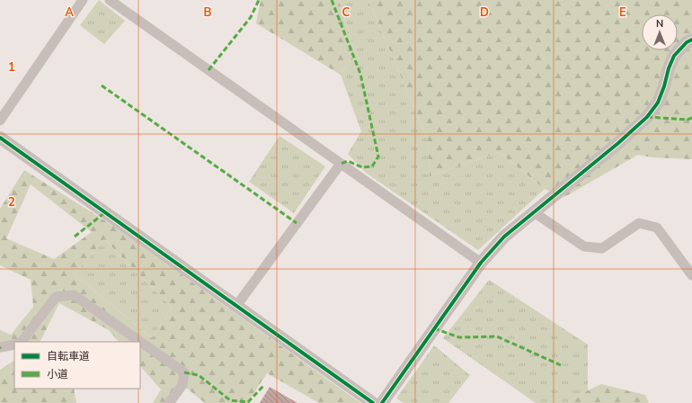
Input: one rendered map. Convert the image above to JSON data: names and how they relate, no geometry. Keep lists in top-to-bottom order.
{
  "legend": ["自転車道", "小道"],
  "north": "top",
  "grid": {
    "columns": [
      "A",
      "B",
      "C",
      "D",
      "E"
    ],
    "rows": ["1", "2"]
  }
}
